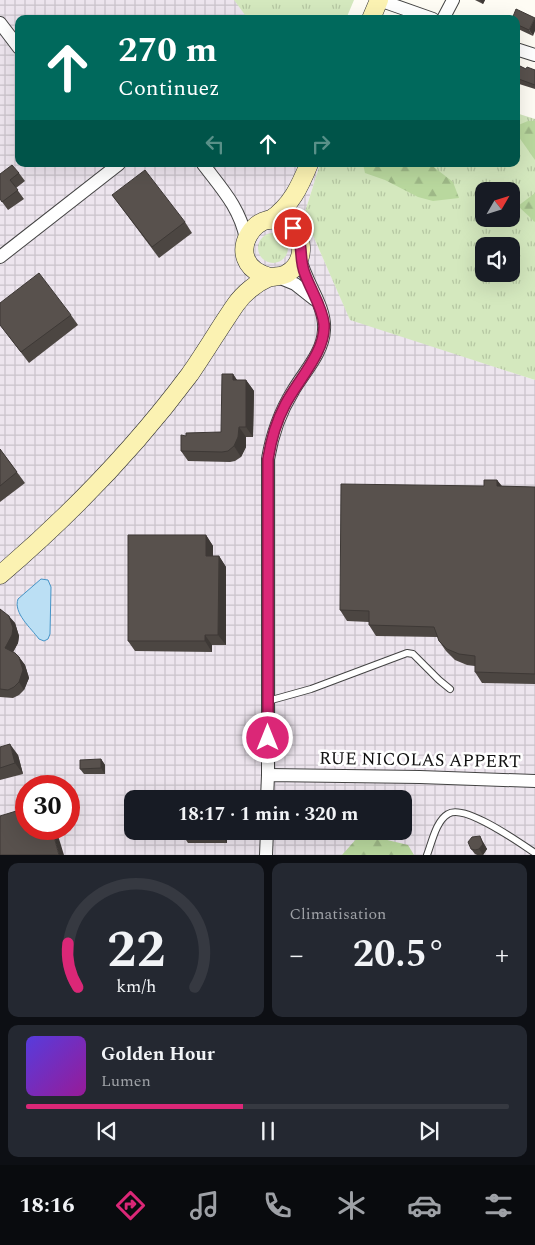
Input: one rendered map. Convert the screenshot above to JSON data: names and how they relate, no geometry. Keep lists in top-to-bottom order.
{
  "streets": {
    "street": ["RUE NICOLAS APPERT"]
  },
  "north": "top right",
  "page": {
    "turn": ["270 m", "Continuez"],
    "limit": "30",
    "trip": "18:17 · 1 min · 320 m",
    "tile": "Climatisation",
    "heat": ["−", "20.5°", "+"],
    "song": ["Golden Hour", "Lumen"],
    "tabs": "18:16",
    "gauge": ["22", "km/h"]
  }
}
